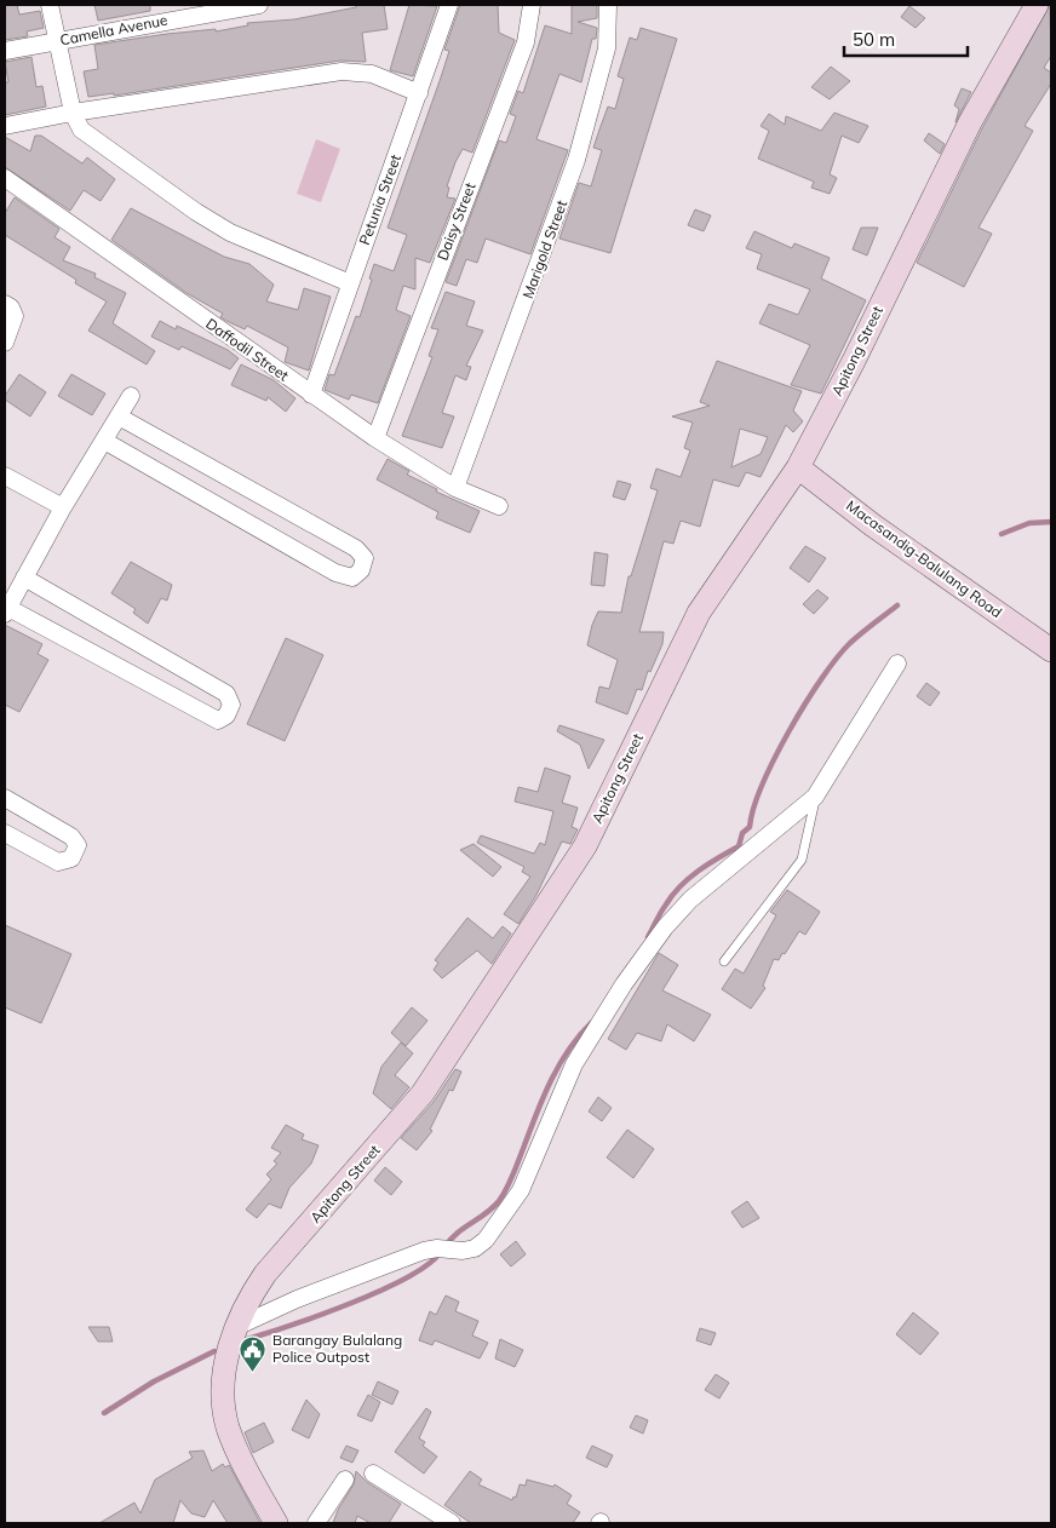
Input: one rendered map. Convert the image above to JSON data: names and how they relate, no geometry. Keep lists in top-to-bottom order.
{
  "streets": {
    "street": [
      "Camella Avenue",
      "Petunia Street",
      "Daisy Street",
      "Marigold Street",
      "Daffodil Street",
      "Apitong Street",
      "Macasandig-Balulang Road"
    ]
  },
  "crossings": [
    ["Petunia Street", "Daffodil Street"],
    ["Daisy Street", "Daffodil Street"],
    ["Marigold Street", "Daffodil Street"],
    ["Apitong Street", "Macasandig-Balulang Road"]
  ],
  "places": {
    "public building": ["Barangay Bulalang Police Outpost"]
  },
  "scale_bar": "50 m"
}
